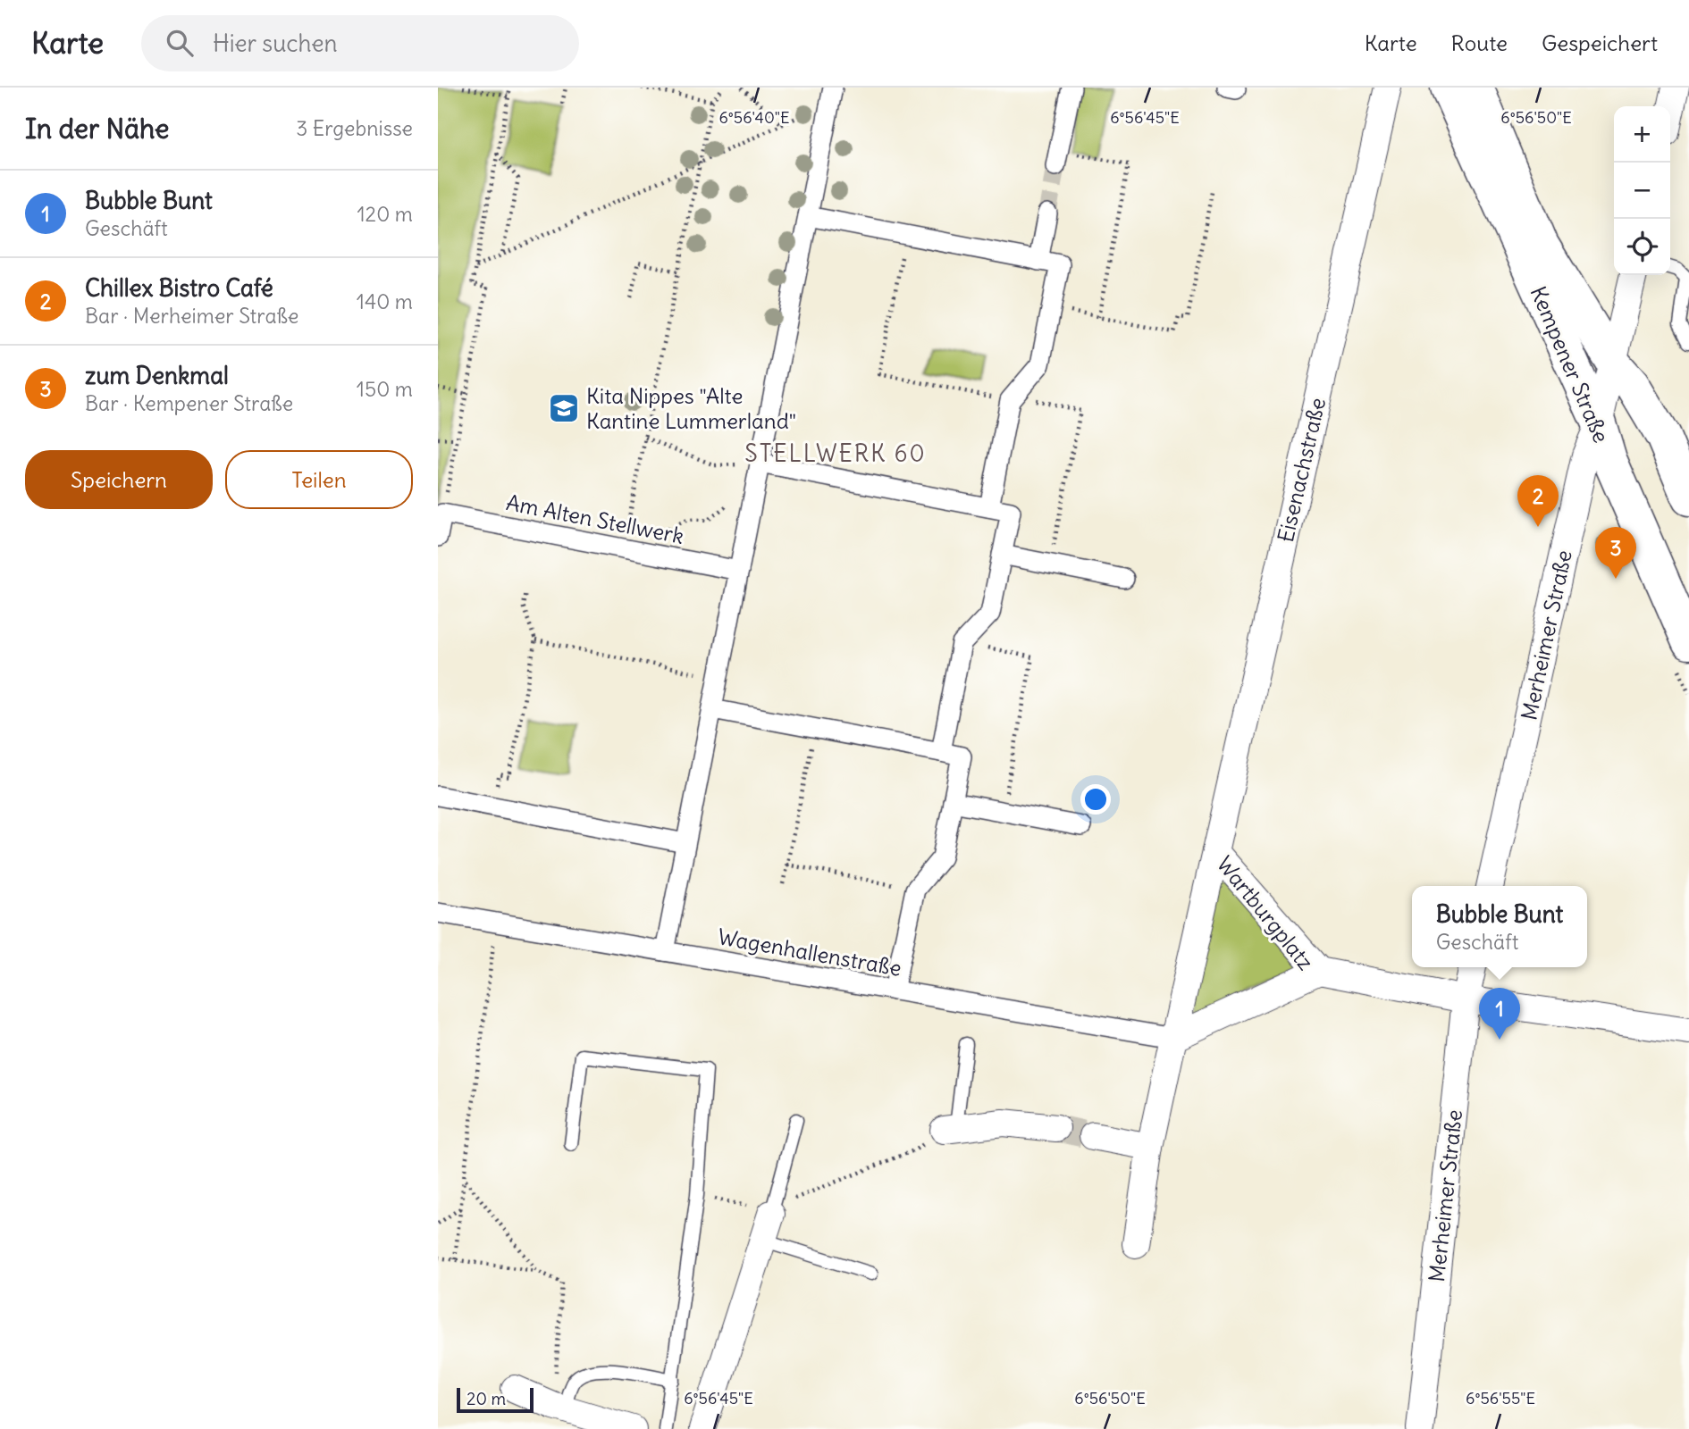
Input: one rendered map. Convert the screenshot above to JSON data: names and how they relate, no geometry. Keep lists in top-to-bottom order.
{
  "streets": {
    "main road": ["Kempener Straße"],
    "street": [
      "Eisenachstraße",
      "Am Alten Stellwerk",
      "Merheimer Straße",
      "Wartburgplatz",
      "Wagenhallenstraße"
    ]
  },
  "crossings": [
    ["Kempener Straße", "Merheimer Straße"],
    ["Eisenachstraße", "Wartburgplatz"],
    ["Wartburgplatz", "Wagenhallenstraße"]
  ],
  "districts": ["STELLWERK 60"],
  "places": {
    "school or university": ["Kita Nippes \"Alte Kantine Lummerland\""]
  },
  "scale_bar": "20 m",
  "page": {
    "header": "Karte",
    "search": "Hier suchen",
    "nav": ["Karte", "Route", "Gespeichert"],
    "heading": ["In der Nähe", "3 Ergebnisse"],
    "map_buttons": ["+", "−"],
    "list": [
      {
        "mark": "1",
        "name": "Bubble Bunt",
        "note": "Geschäft",
        "value": "120 m"
      },
      {
        "mark": "2",
        "name": "Chillex Bistro Café",
        "note": "Bar · Merheimer Straße",
        "value": "140 m"
      },
      {
        "mark": "3",
        "name": "zum Denkmal",
        "note": "Bar · Kempener Straße",
        "value": "150 m"
      }
    ],
    "buttons": ["Speichern", "Teilen"],
    "pins": ["2", "3", "1"],
    "popup": ["Bubble Bunt", "Geschäft"],
    "scale": "20 m"
  },
  "coordinates": [
    "6°56'40\"E",
    "6°56'45\"E",
    "6°56'50\"E",
    "6°56'55\"E"
  ]
}
